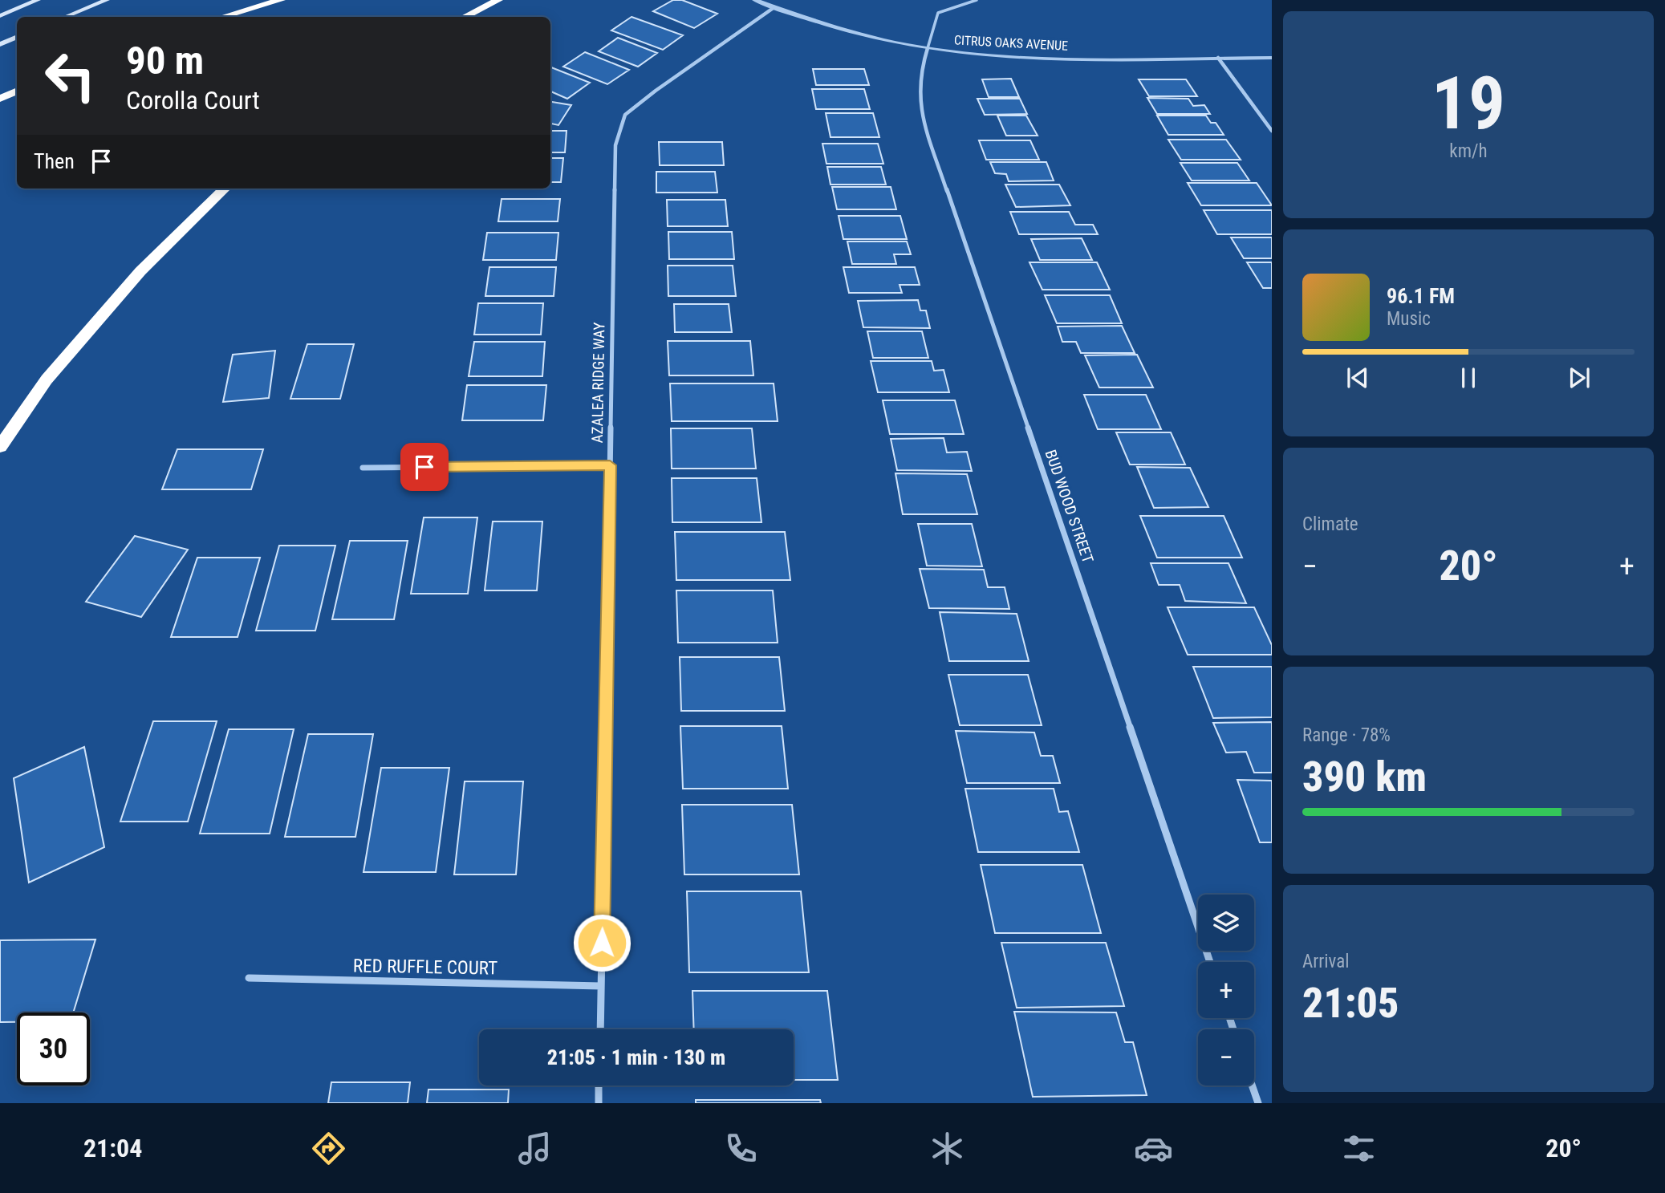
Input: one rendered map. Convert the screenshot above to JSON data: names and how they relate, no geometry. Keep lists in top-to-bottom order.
{
  "streets": {
    "street": [
      "CITRUS OAKS AVENUE",
      "AZALEA RIDGE WAY",
      "BUD WOOD STREET",
      "RED RUFFLE COURT"
    ]
  },
  "crossings": [
    ["CITRUS OAKS AVENUE", "AZALEA RIDGE WAY"],
    ["CITRUS OAKS AVENUE", "BUD WOOD STREET"],
    ["AZALEA RIDGE WAY", "RED RUFFLE COURT"]
  ],
  "page": {
    "tile": [
      ["19", "km/h"],
      "Climate",
      ["Range · 78%", "390 km"],
      ["Arrival", "21:05"]
    ],
    "turn": ["90 m", "Corolla Court"],
    "then": "Then",
    "song": ["96.1 FM", "Music"],
    "heat": ["−", "20°", "+"],
    "map_buttons": ["+", "−"],
    "limit": "30",
    "trip": "21:05 · 1 min · 130 m",
    "tabs": ["21:04", "20°"]
  }
}
